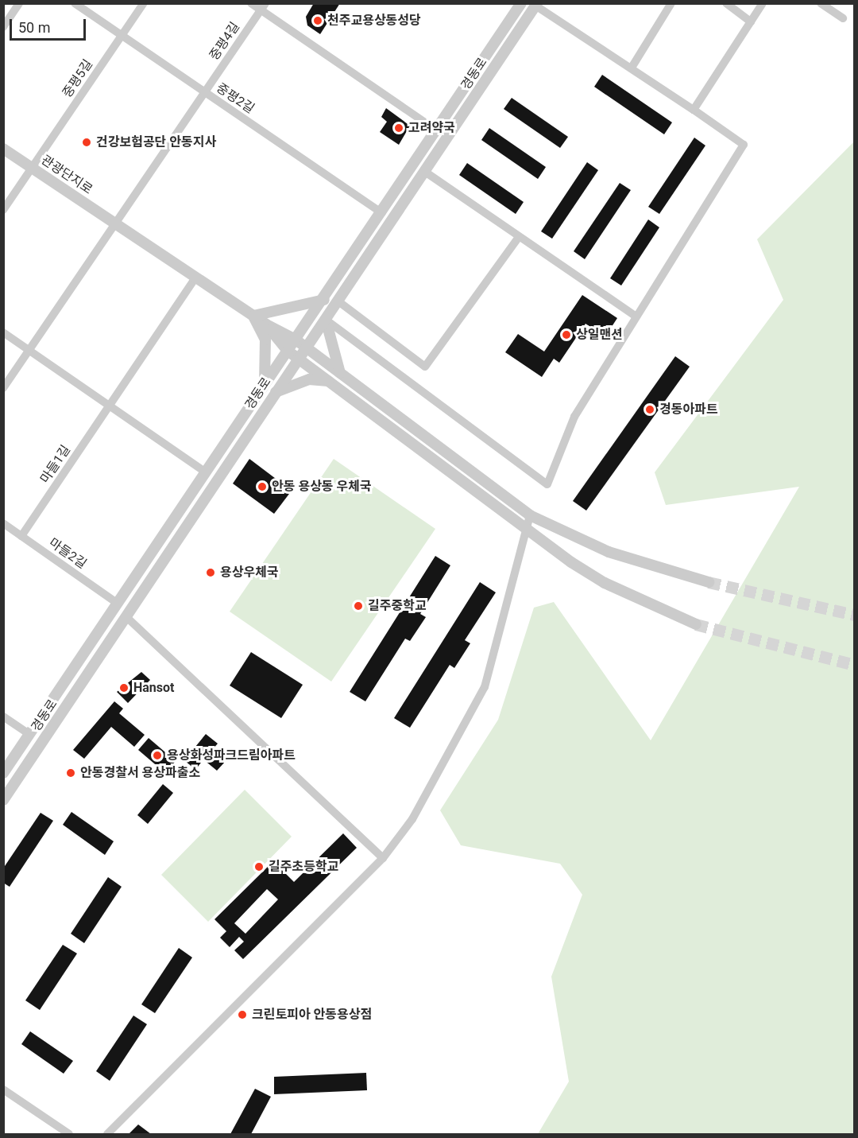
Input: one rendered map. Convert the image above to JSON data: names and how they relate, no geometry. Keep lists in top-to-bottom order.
{
  "streets": {
    "street": [
      "중평4길",
      "경동로",
      "중평5길",
      "중평2길",
      "관광단지로",
      "마들1길",
      "마들2길"
    ]
  },
  "crossings": [
    ["중평4길", "중평2길"],
    ["중평4길", "관광단지로"],
    ["경동로", "중평2길"],
    ["경동로", "마들2길"],
    ["중평5길", "중평2길"],
    ["중평5길", "관광단지로"],
    ["관광단지로", "마들1길"],
    ["마들1길", "마들2길"]
  ],
  "places": [
    "천주교용상동성당",
    "고려약국",
    "건강보험공단 안동지사",
    "상일맨션",
    "경동아파트",
    "안동 용상동 우체국",
    "용상우체국",
    "길주중학교",
    "Hansot",
    "용상화성파크드림아파트",
    "안동경찰서 용상파출소",
    "길주초등학교",
    "크린토피아 안동용상점"
  ],
  "scale_bar": "50 m"
}
